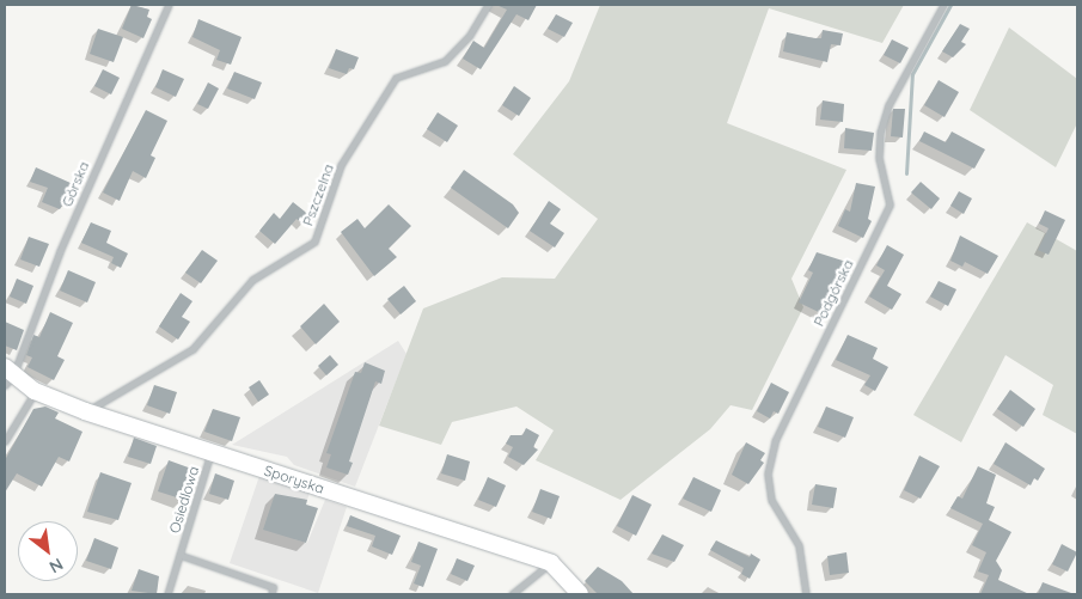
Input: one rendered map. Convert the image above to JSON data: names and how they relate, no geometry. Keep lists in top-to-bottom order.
{
  "streets": {
    "street": [
      "Górska",
      "Pszczelna",
      "Podgórska",
      "Sporyska",
      "Osiedlowa"
    ]
  },
  "crossings": [
    ["Górska", "Sporyska"],
    ["Pszczelna", "Sporyska"],
    ["Sporyska", "Osiedlowa"]
  ],
  "north": "bottom right"
}
